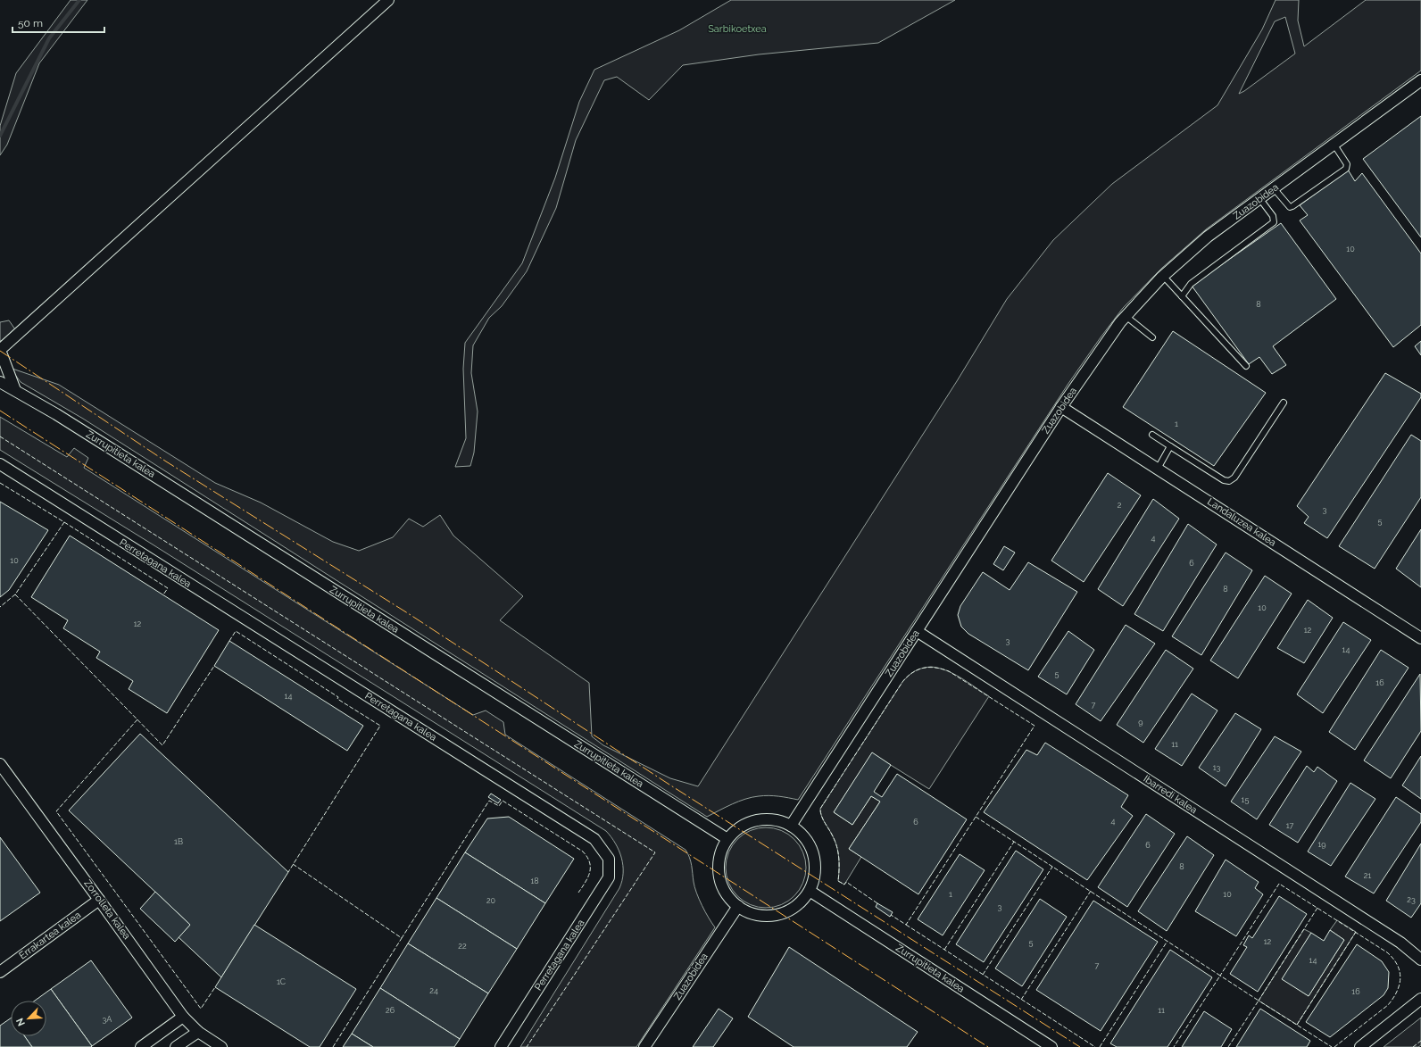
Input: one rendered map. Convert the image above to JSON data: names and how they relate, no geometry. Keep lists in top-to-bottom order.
{
  "streets": {
    "street": [
      "Zuazobidea",
      "Zurrupitieta kalea",
      "Landaluzea kalea",
      "Perretagana kalea",
      "Ibarredi kalea",
      "Zorrolleta kalea",
      "Errakartea kalea"
    ]
  },
  "crossings": [
    ["Zuazobidea", "Zurrupitieta kalea"],
    ["Zuazobidea", "Landaluzea kalea"],
    ["Zuazobidea", "Ibarredi kalea"],
    ["Zorrolleta kalea", "Errakartea kalea"]
  ],
  "parks": ["Sarbikoetxea"],
  "house_numbers": [
    "10",
    "8",
    "1",
    "2",
    "3",
    "5",
    "4",
    "10",
    "6",
    "8",
    "10",
    "12",
    "12",
    "3",
    "14",
    "5",
    "16",
    "14",
    "7",
    "9",
    "11",
    "13",
    "15",
    "4",
    "6",
    "17",
    "1B",
    "19",
    "6",
    "8",
    "21",
    "18",
    "1",
    "10",
    "23",
    "20",
    "3",
    "12",
    "5",
    "22",
    "14",
    "7",
    "1C",
    "24",
    "16",
    "26",
    "11",
    "3A"
  ],
  "scale_bar": "50 m",
  "north": "bottom left"
}
